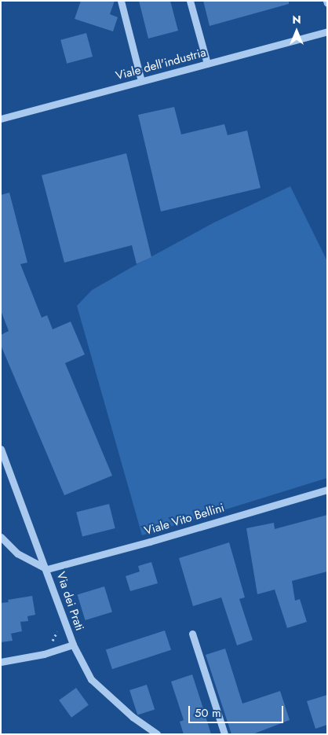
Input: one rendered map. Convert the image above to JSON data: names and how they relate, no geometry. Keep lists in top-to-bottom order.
{
  "streets": {
    "street": ["Viale dell'industria", "Viale Vito Bellini", "Via dei Prati"]
  },
  "crossings": [
    ["Viale Vito Bellini", "Via dei Prati"]
  ],
  "scale_bar": "50 m",
  "north": "top"
}
